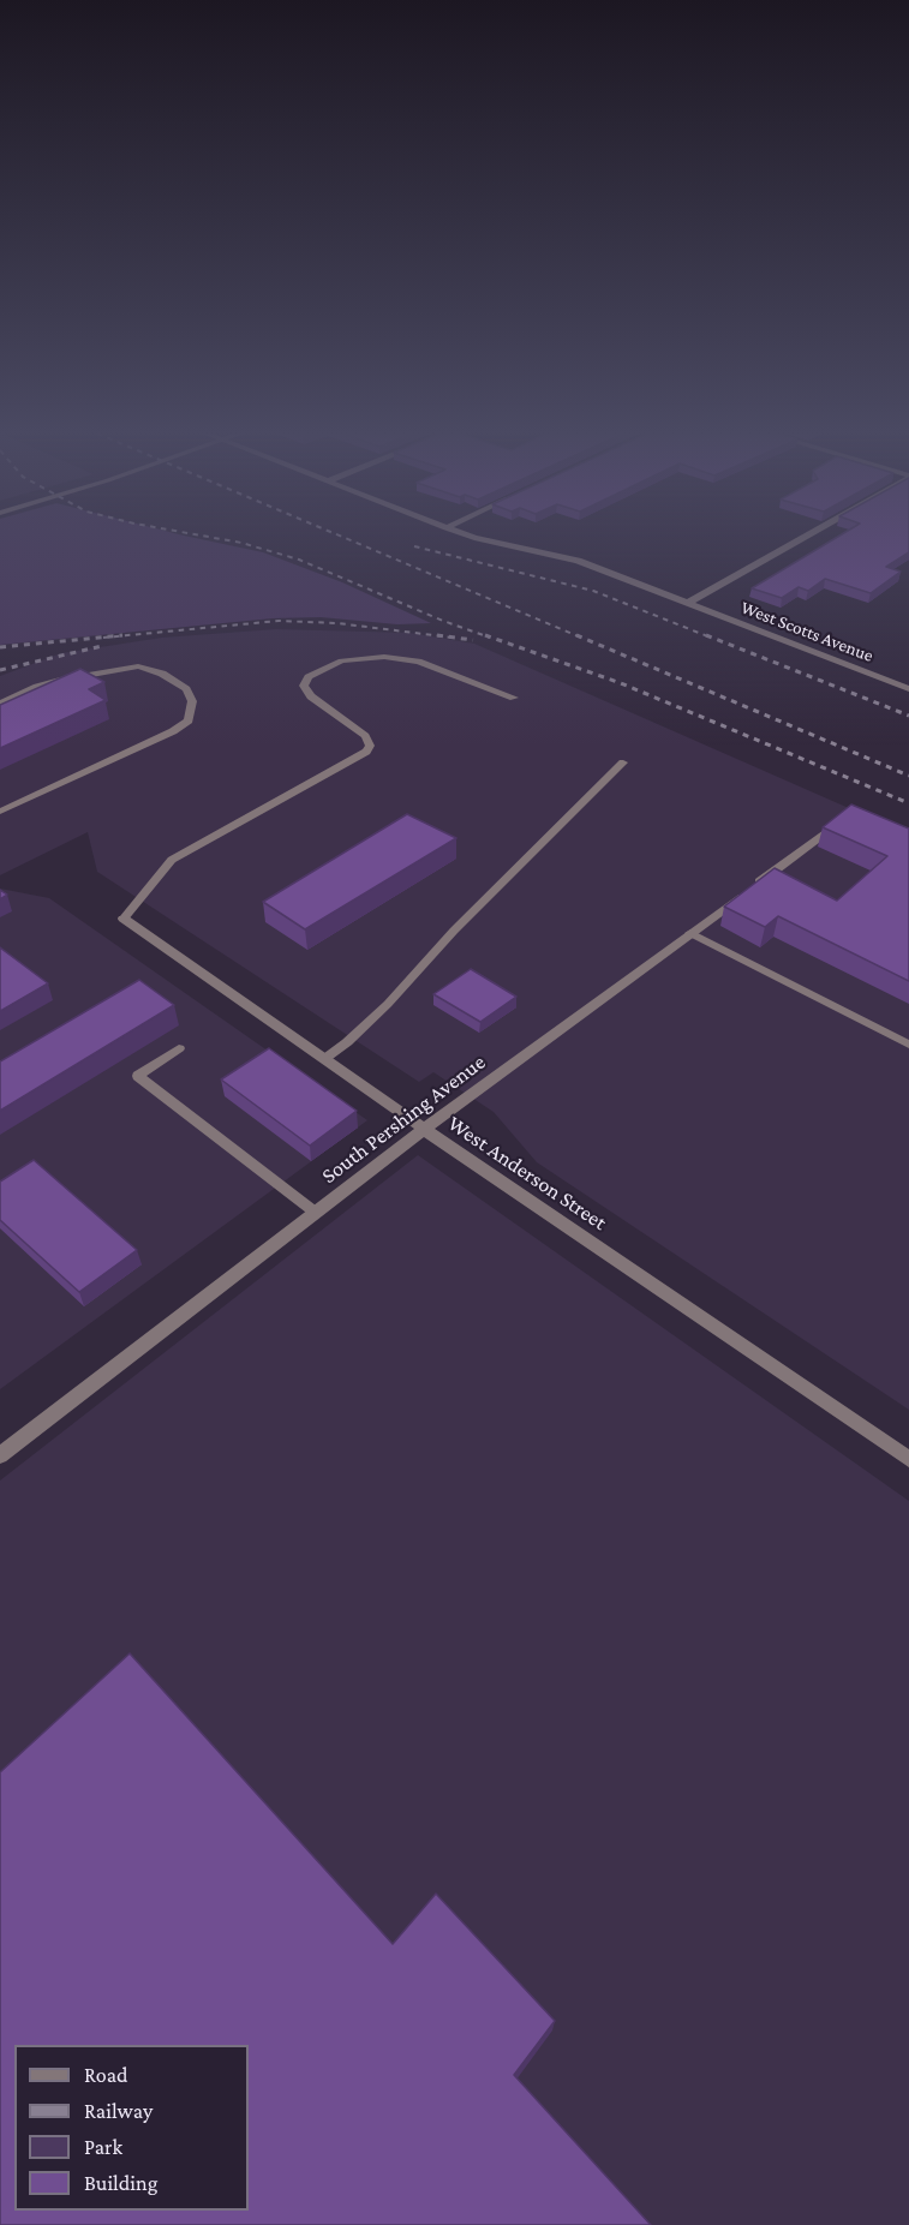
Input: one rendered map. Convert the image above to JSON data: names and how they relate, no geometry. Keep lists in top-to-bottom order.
{
  "streets": {
    "street": ["West Scotts Avenue", "South Pershing Avenue", "West Anderson Street"]
  },
  "crossings": [
    ["South Pershing Avenue", "West Anderson Street"]
  ],
  "legend": [
    "Road",
    "Railway",
    "Park",
    "Building"
  ]
}
